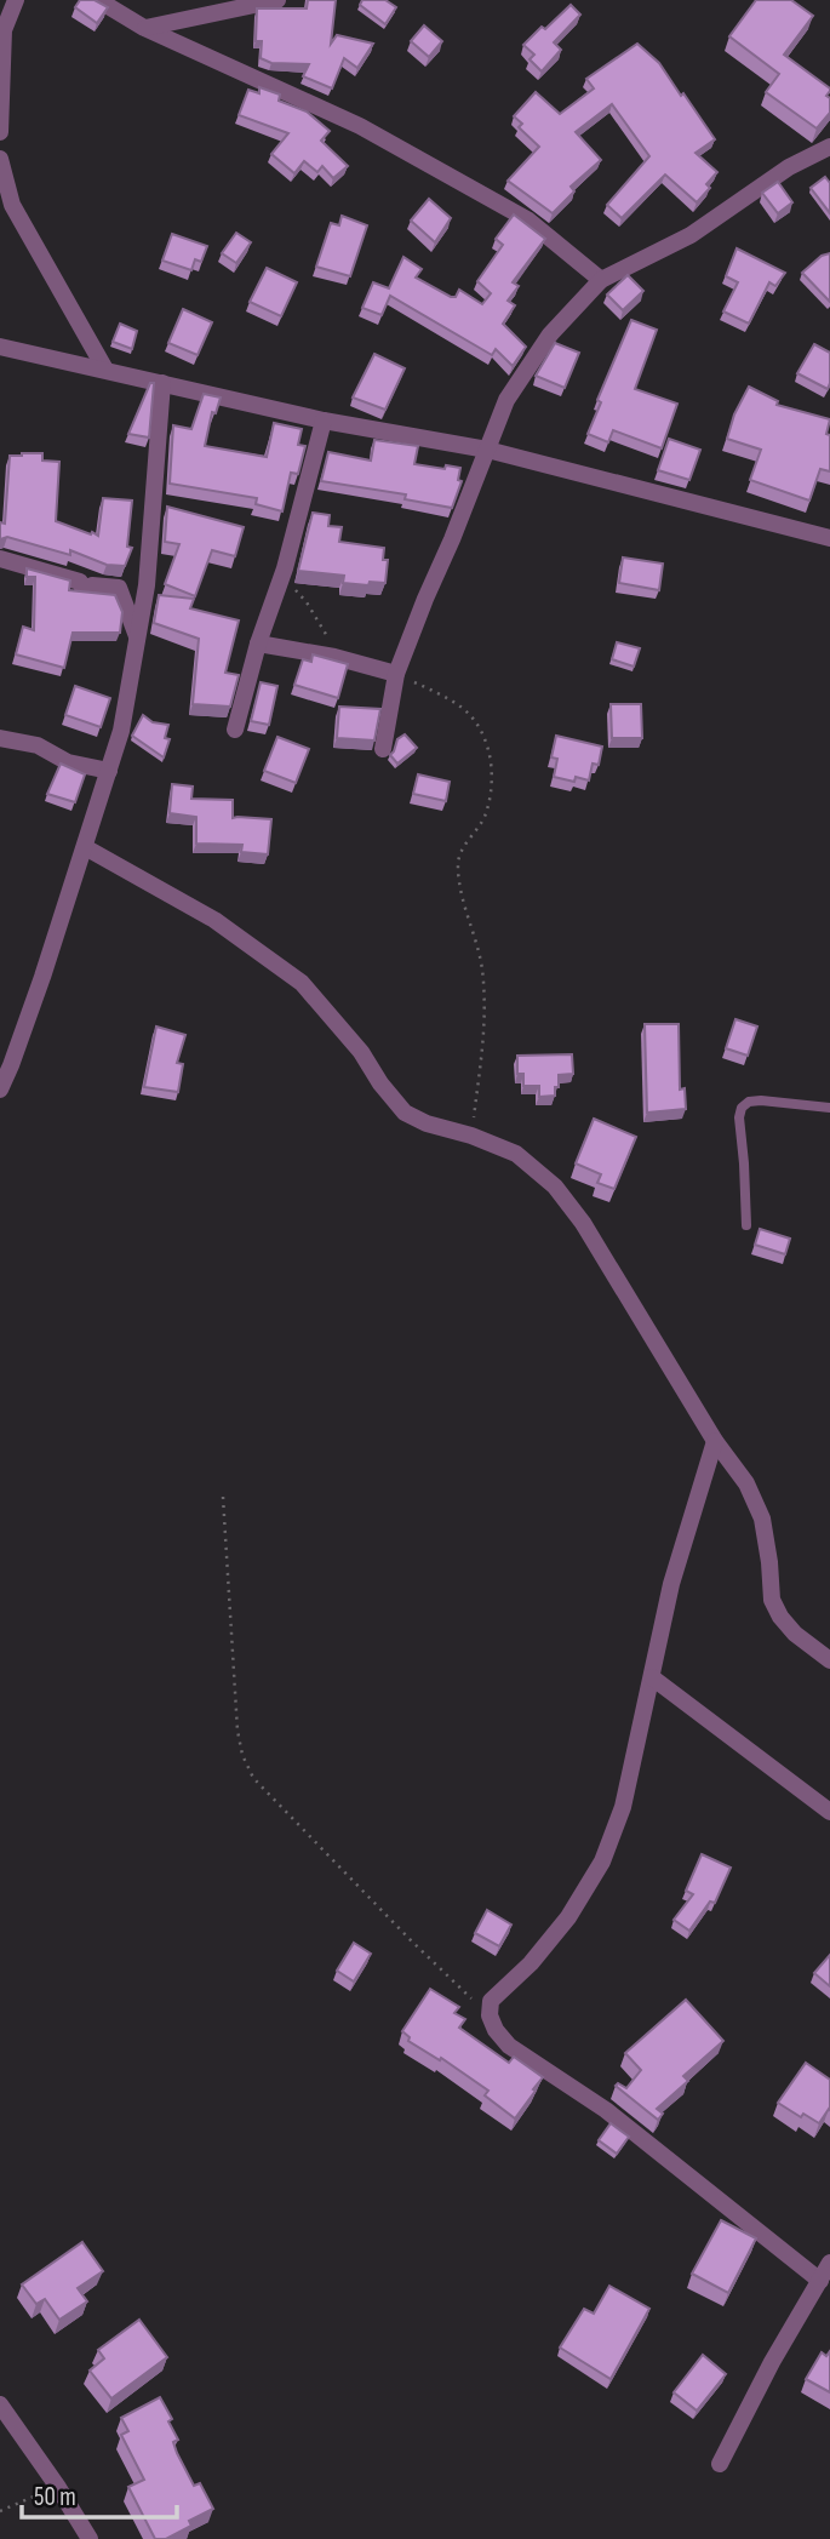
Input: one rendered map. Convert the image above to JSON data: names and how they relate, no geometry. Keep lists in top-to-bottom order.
{
  "scale_bar": "50 m"
}
